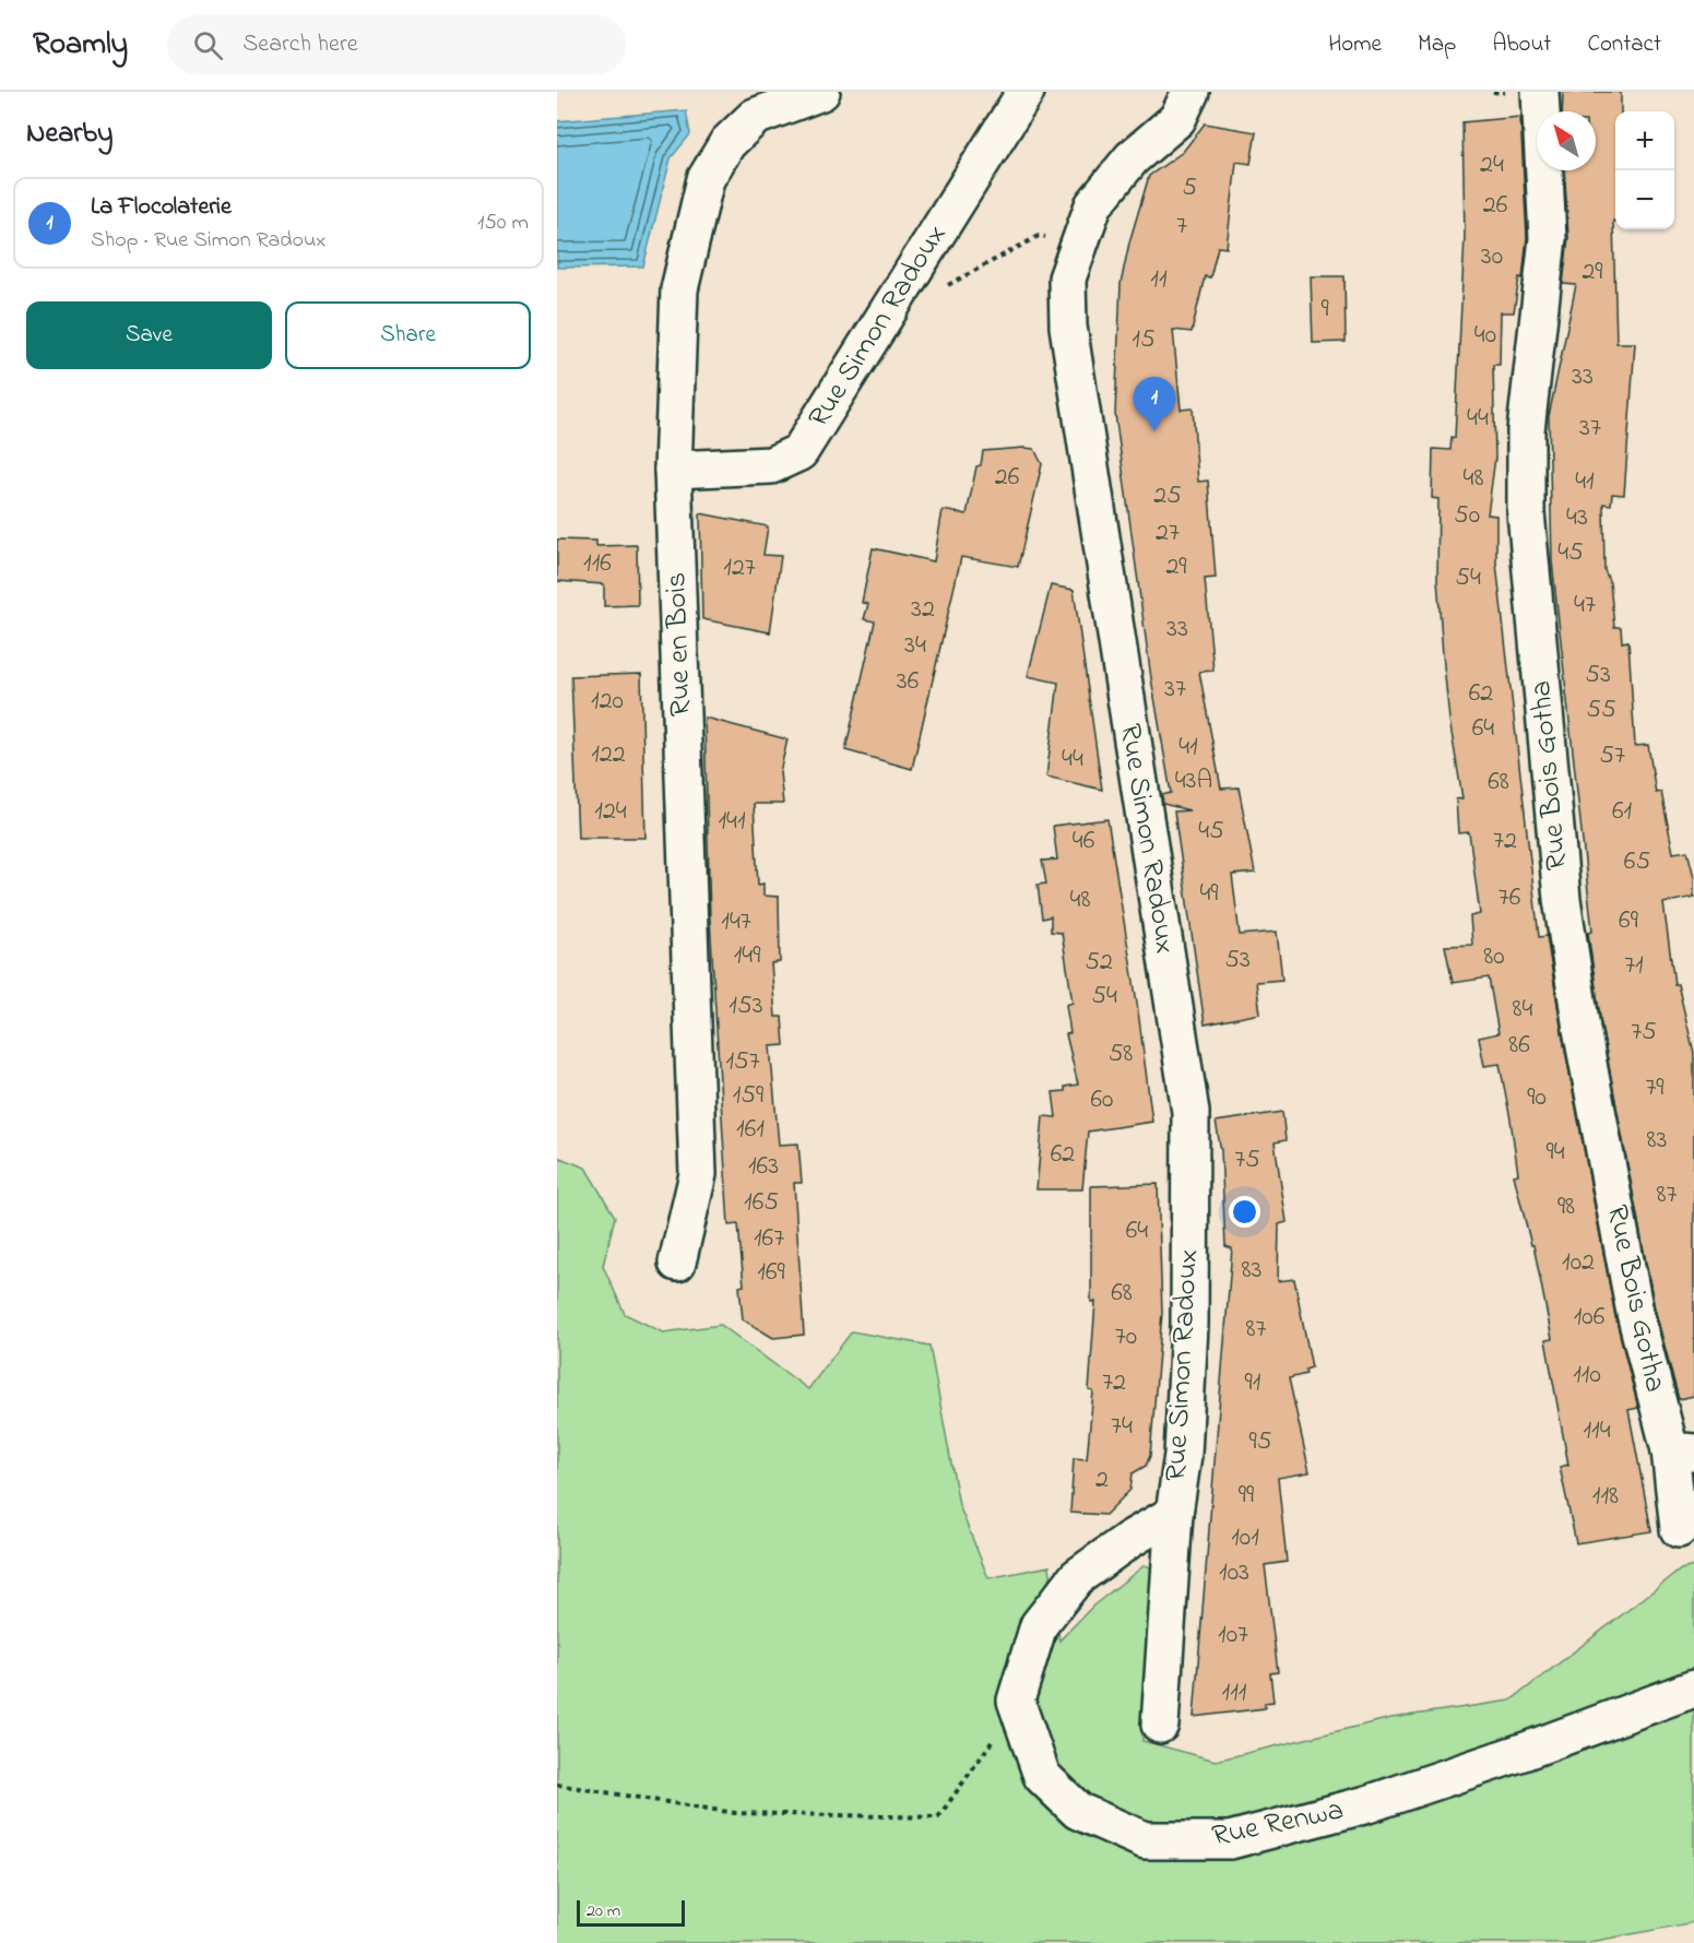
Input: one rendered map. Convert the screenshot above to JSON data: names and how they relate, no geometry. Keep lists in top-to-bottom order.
{
  "streets": {
    "street": [
      "Rue Simon Radoux",
      "Rue en Bois",
      "Rue Bois Gotha",
      "Rue Renwa"
    ]
  },
  "crossings": [
    ["Rue Simon Radoux", "Rue en Bois"],
    ["Rue Simon Radoux", "Rue Renwa"]
  ],
  "house_numbers": [
    "24",
    "5",
    "26",
    "7",
    "30",
    "29",
    "11",
    "9",
    "40",
    "15",
    "33",
    "44",
    "37",
    "26",
    "48",
    "41",
    "25",
    "50",
    "43",
    "27",
    "45",
    "116",
    "29",
    "127",
    "54",
    "47",
    "32",
    "33",
    "34",
    "53",
    "36",
    "37",
    "62",
    "120",
    "55",
    "64",
    "41",
    "122",
    "57",
    "44",
    "43A",
    "68",
    "124",
    "61",
    "141",
    "45",
    "46",
    "72",
    "65",
    "49",
    "76",
    "48",
    "69",
    "147",
    "149",
    "80",
    "53",
    "52",
    "71",
    "54",
    "153",
    "84",
    "75",
    "86",
    "58",
    "157",
    "79",
    "159",
    "90",
    "60",
    "161",
    "83",
    "94",
    "62",
    "75",
    "163",
    "87",
    "165",
    "98",
    "64",
    "167",
    "102",
    "83",
    "169",
    "68",
    "106",
    "87",
    "70",
    "110",
    "72",
    "91",
    "74",
    "114",
    "95",
    "2",
    "99",
    "118",
    "101",
    "103",
    "107",
    "111"
  ],
  "scale_bar": "20 m",
  "north": "top left",
  "page": {
    "header": "Roamly",
    "search": "Search here",
    "nav": [
      "Home",
      "Map",
      "About",
      "Contact"
    ],
    "heading": "Nearby",
    "map_buttons": ["+", "−"],
    "list": [
      {
        "mark": "1",
        "name": "La Flocolaterie",
        "note": "Shop · Rue Simon Radoux",
        "value": "150 m"
      }
    ],
    "buttons": ["Save", "Share"],
    "pins": "1",
    "scale": "20 m"
  }
}
